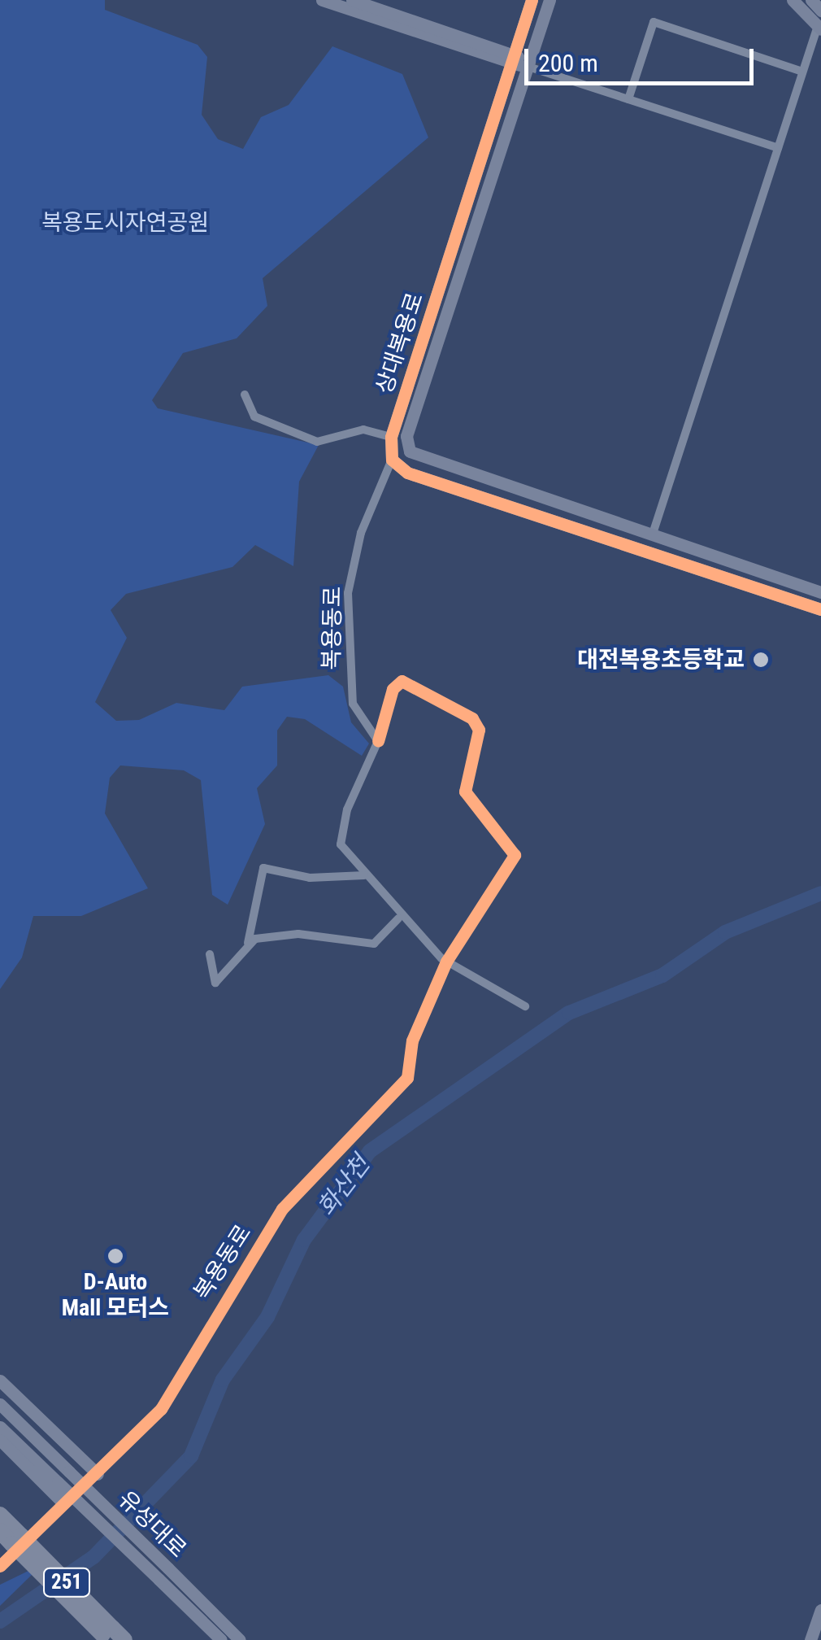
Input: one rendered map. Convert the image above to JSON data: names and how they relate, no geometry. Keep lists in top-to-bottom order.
{
  "streets": {
    "highway": ["251"],
    "street": ["상대복용로", "복용동로", "유성대로"]
  },
  "crossings": [
    ["상대복용로", "복용동로"]
  ],
  "water": ["화산천"],
  "parks": ["복용도시자연공원"],
  "places": ["대전복용초등학교", "D-Auto Mall 모터스"],
  "scale_bar": "200 m"
}
